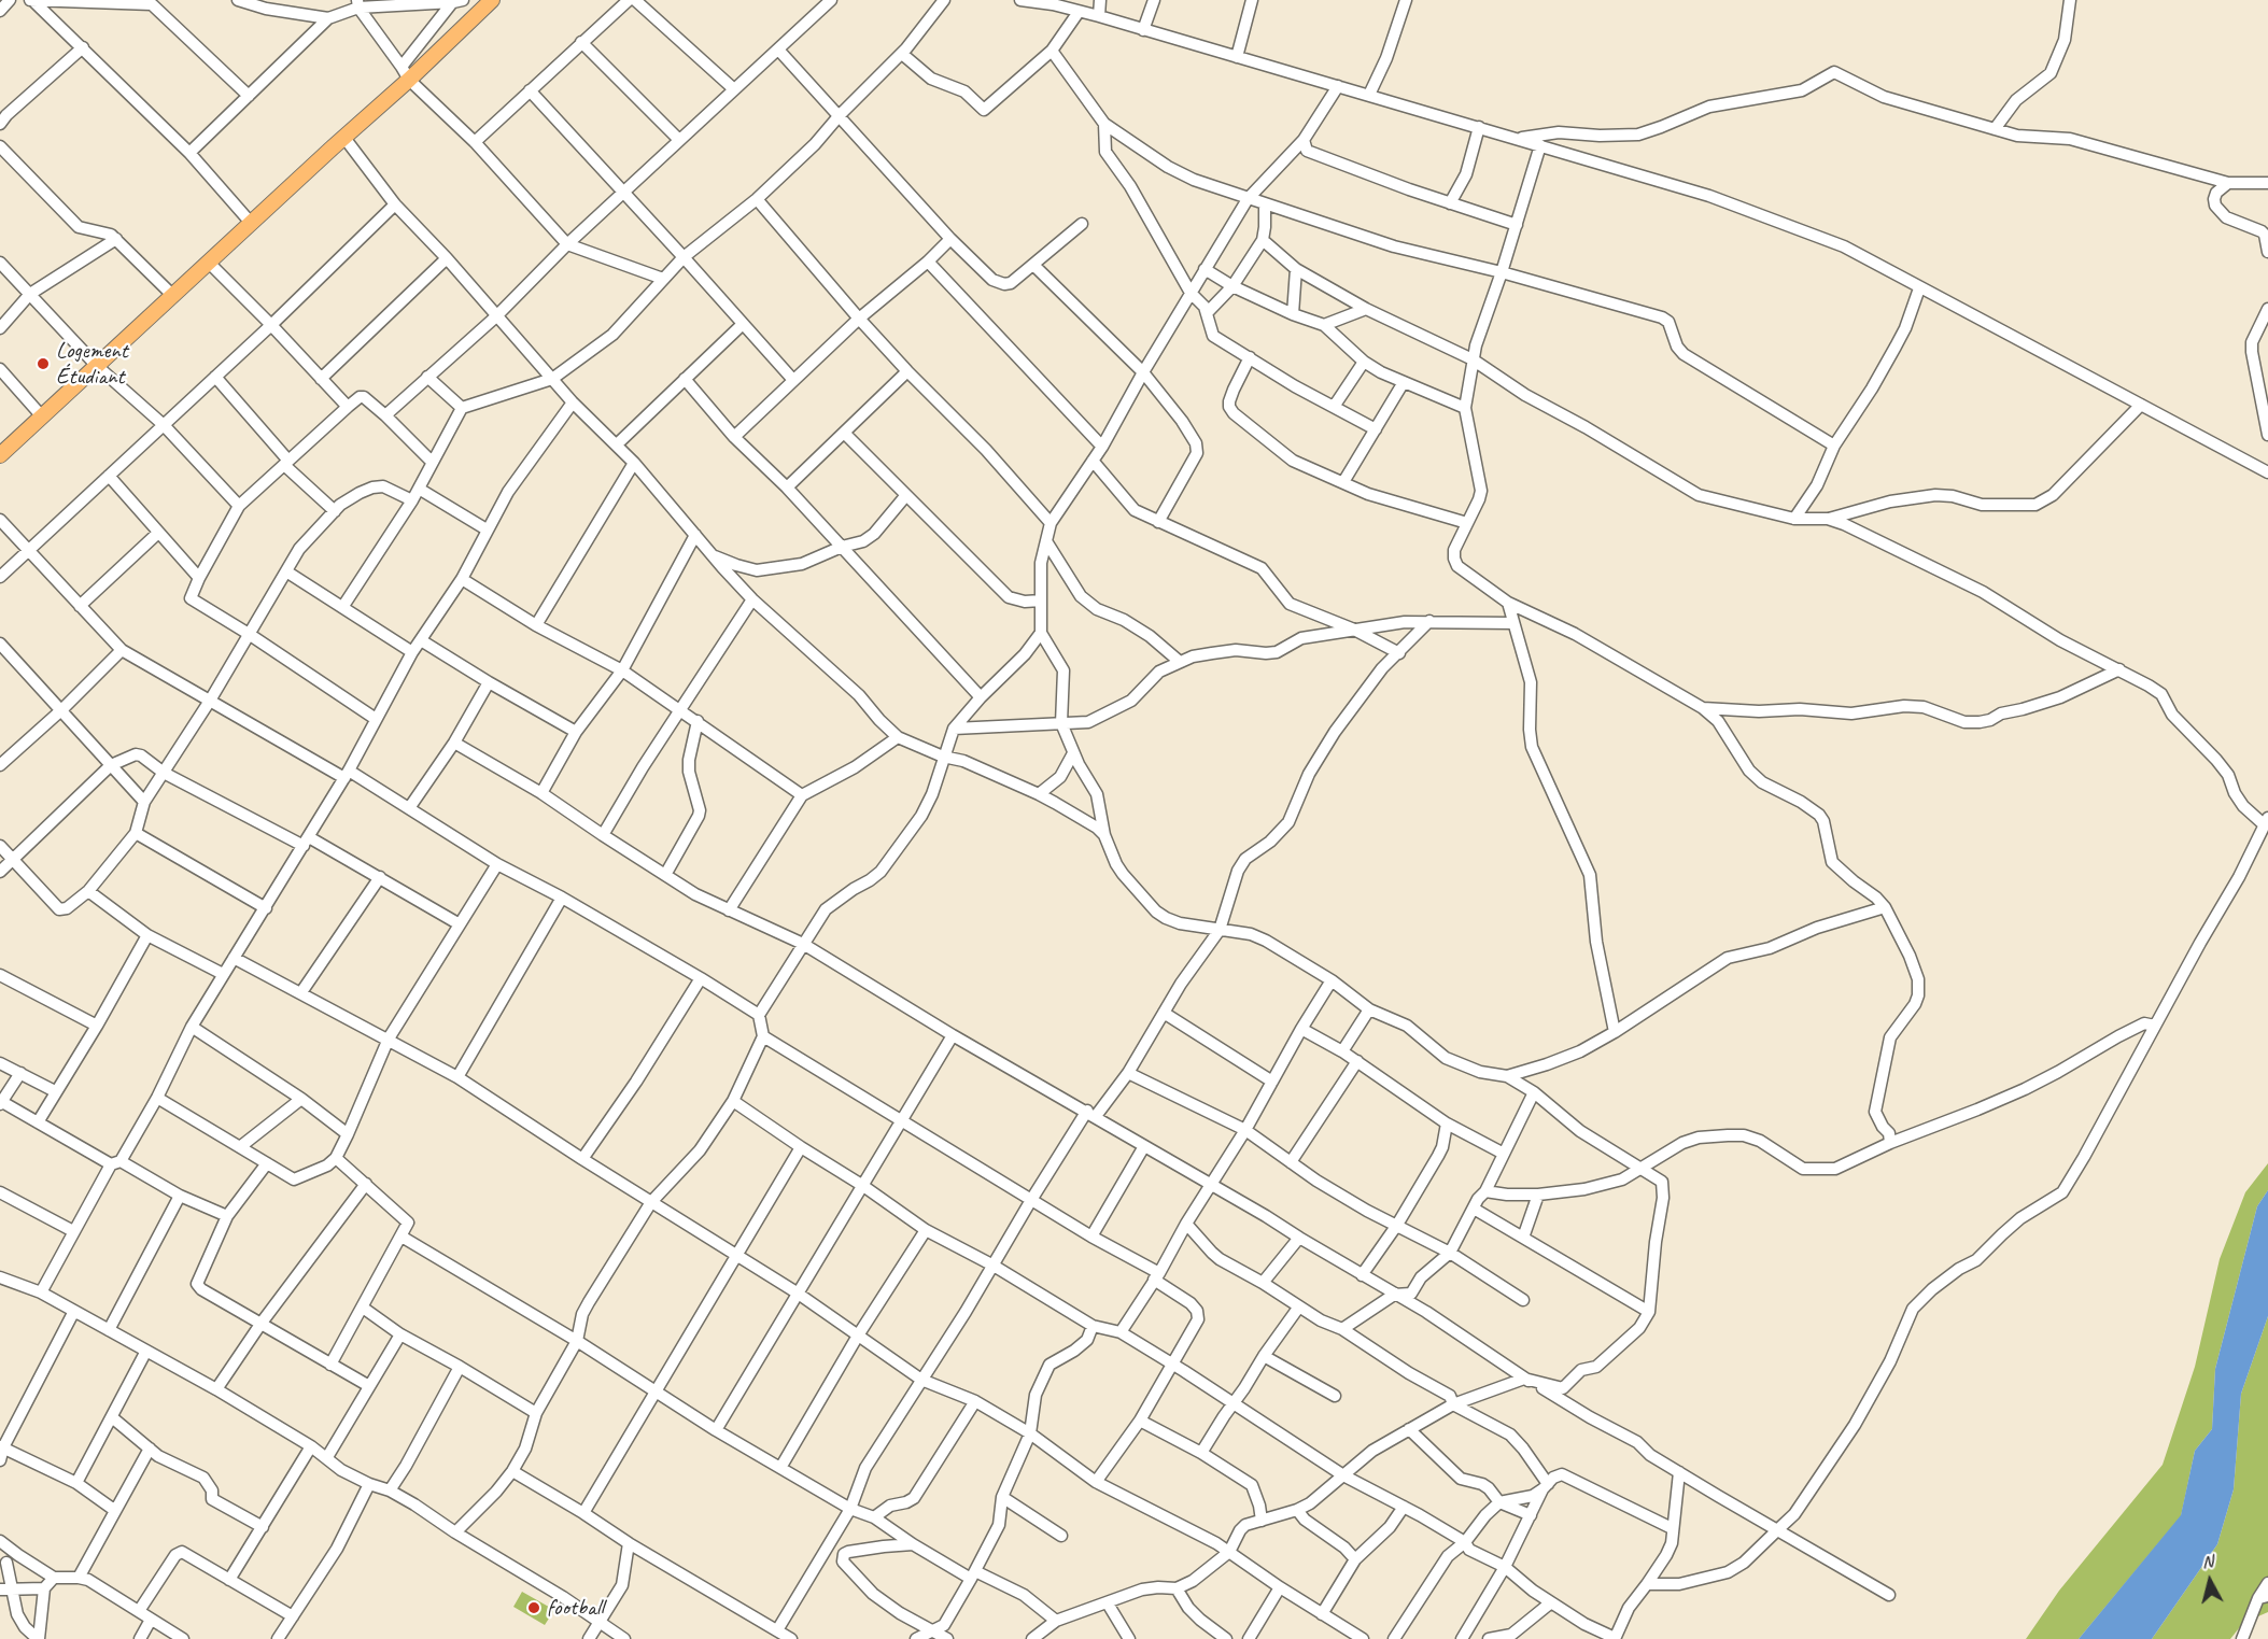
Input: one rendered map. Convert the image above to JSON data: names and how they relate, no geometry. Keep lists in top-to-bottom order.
{
  "places": ["Logement Étudiant", "football"],
  "north": "top"
}
